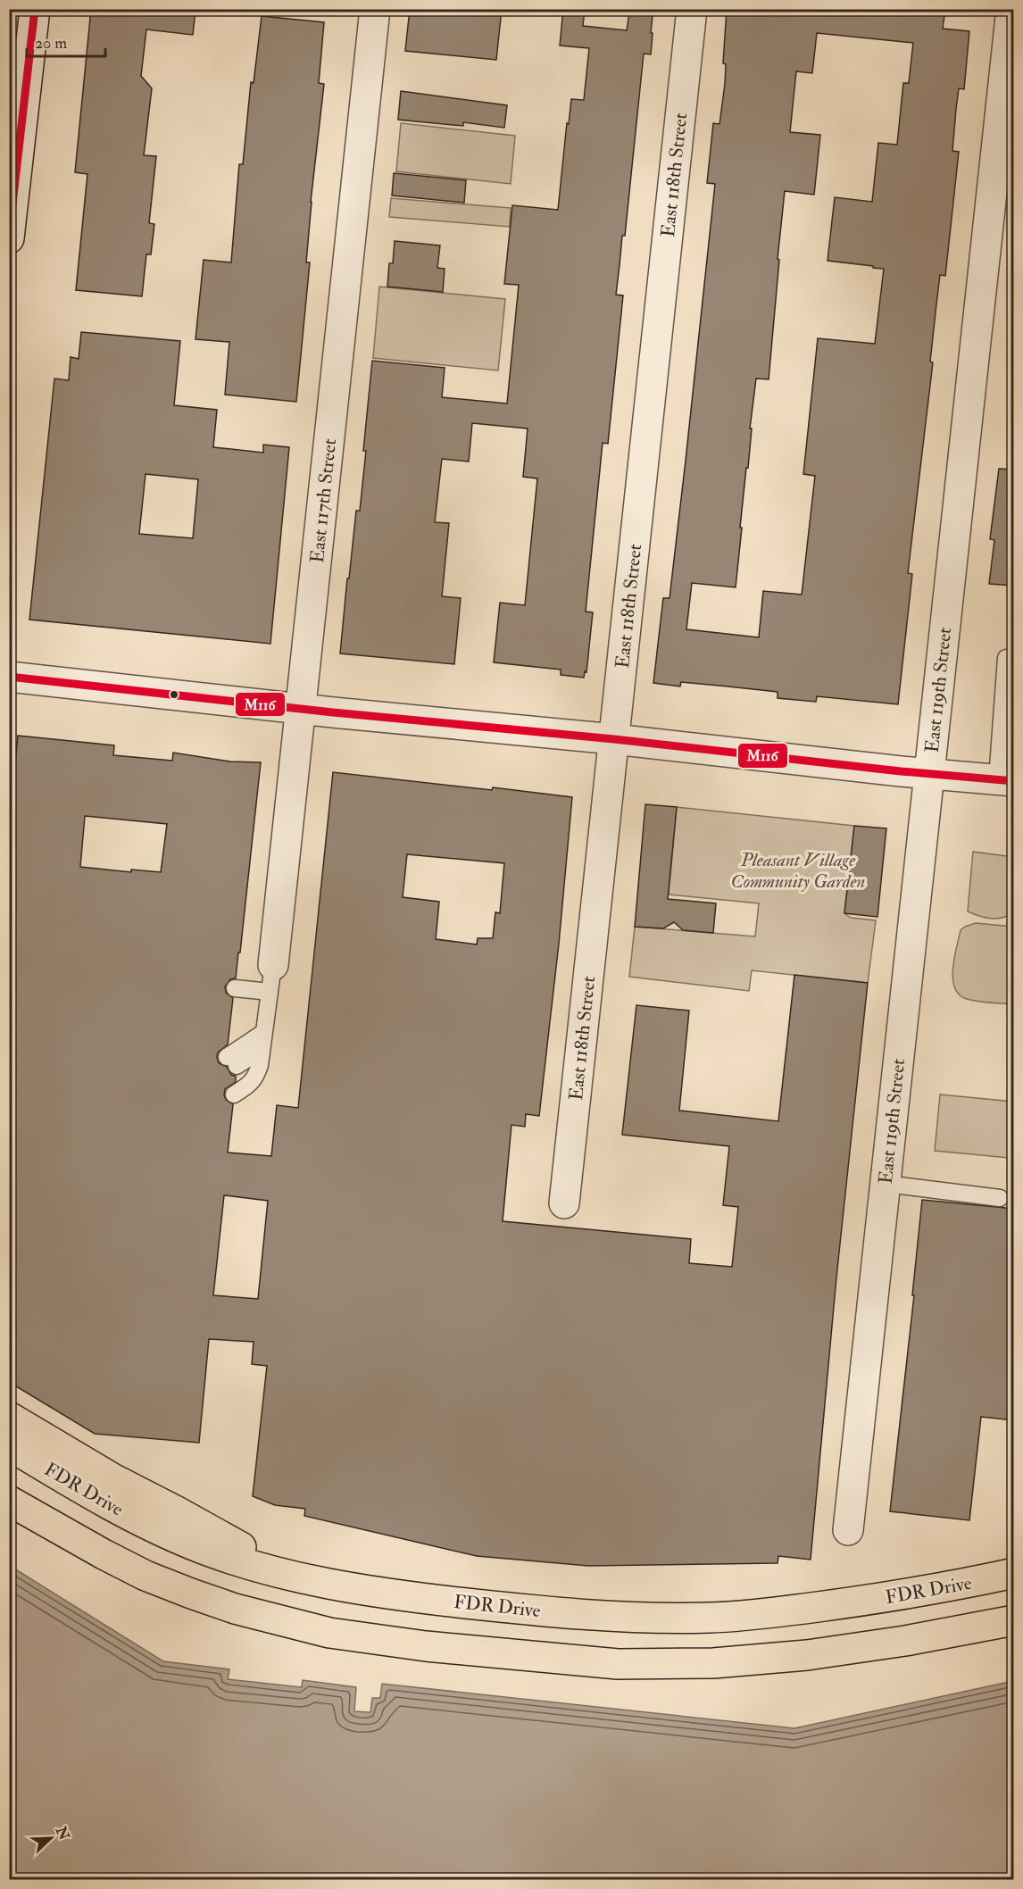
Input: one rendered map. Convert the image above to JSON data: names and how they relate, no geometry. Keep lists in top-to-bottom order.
{
  "streets": {
    "highway": ["FDR Drive"],
    "street": ["East 118th Street", "East 117th Street", "East 119th Street"]
  },
  "parks": ["Pleasant Village Community Garden"],
  "lines": ["transit line M116"],
  "scale_bar": "20 m",
  "north": "top right"
}
